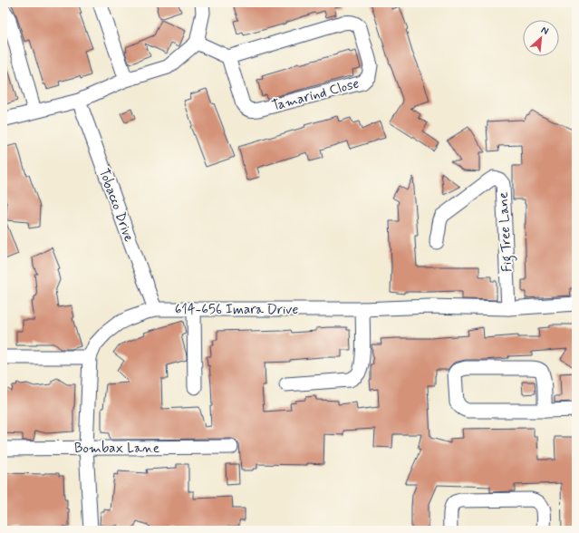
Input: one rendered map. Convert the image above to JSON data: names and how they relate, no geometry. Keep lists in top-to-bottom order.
{
  "streets": {
    "street": [
      "Tamarind Close",
      "Tobacco Drive",
      "Fig Tree Lane",
      "614-656 Imara Drive",
      "Bombax Lane"
    ]
  },
  "crossings": [
    ["Tobacco Drive", "614-656 Imara Drive"],
    ["Fig Tree Lane", "614-656 Imara Drive"],
    ["614-656 Imara Drive", "Bombax Lane"]
  ],
  "north": "top right"
}
